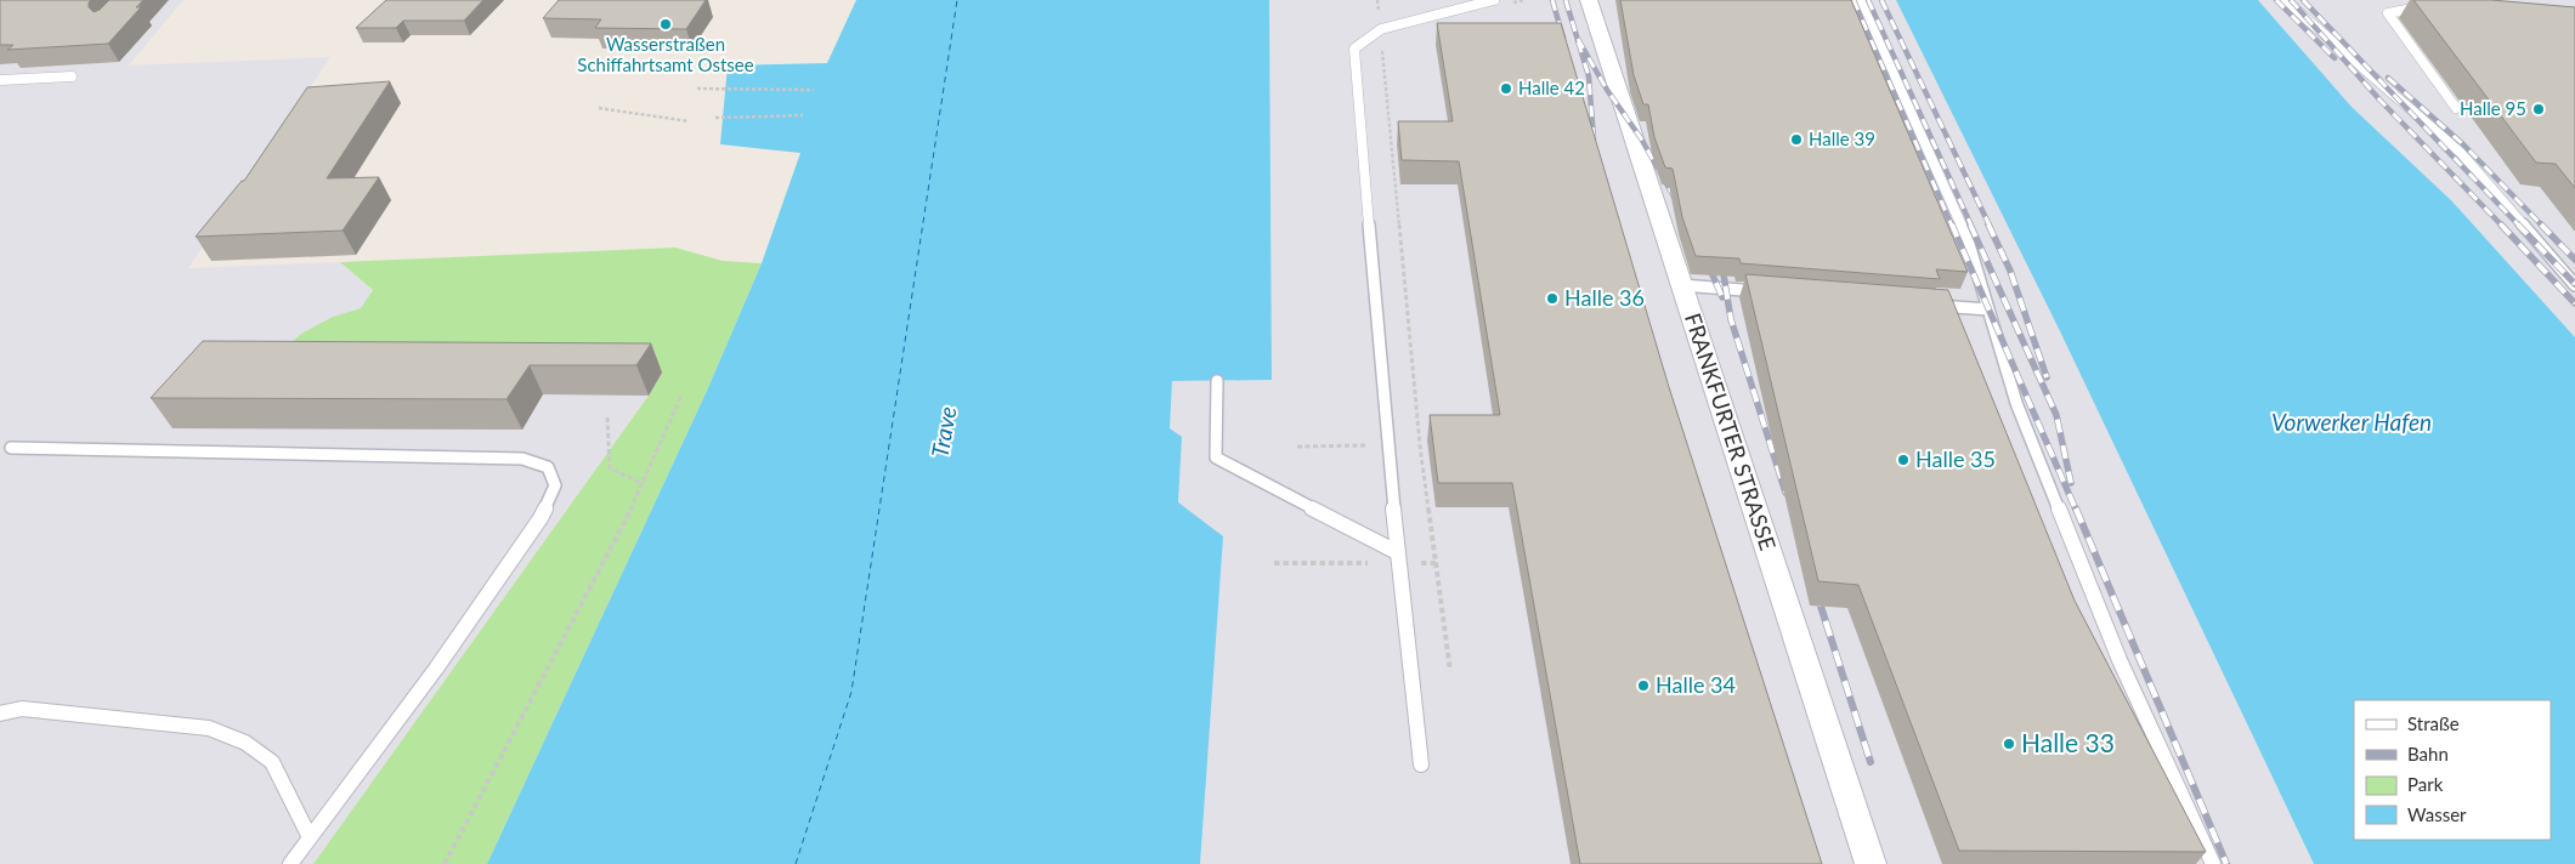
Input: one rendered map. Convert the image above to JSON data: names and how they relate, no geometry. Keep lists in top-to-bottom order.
{
  "streets": {
    "street": ["FRANKFURTER STRASSE"]
  },
  "water": ["Vorwerker Hafen", "Trave"],
  "places": [
    "Wasserstraßen Schiffahrtsamt Ostsee",
    "Halle 42",
    "Halle 95",
    "Halle 39",
    "Halle 36",
    "Halle 35",
    "Halle 34",
    "Halle 33"
  ],
  "legend": [
    "Straße",
    "Bahn",
    "Park",
    "Wasser"
  ]
}
